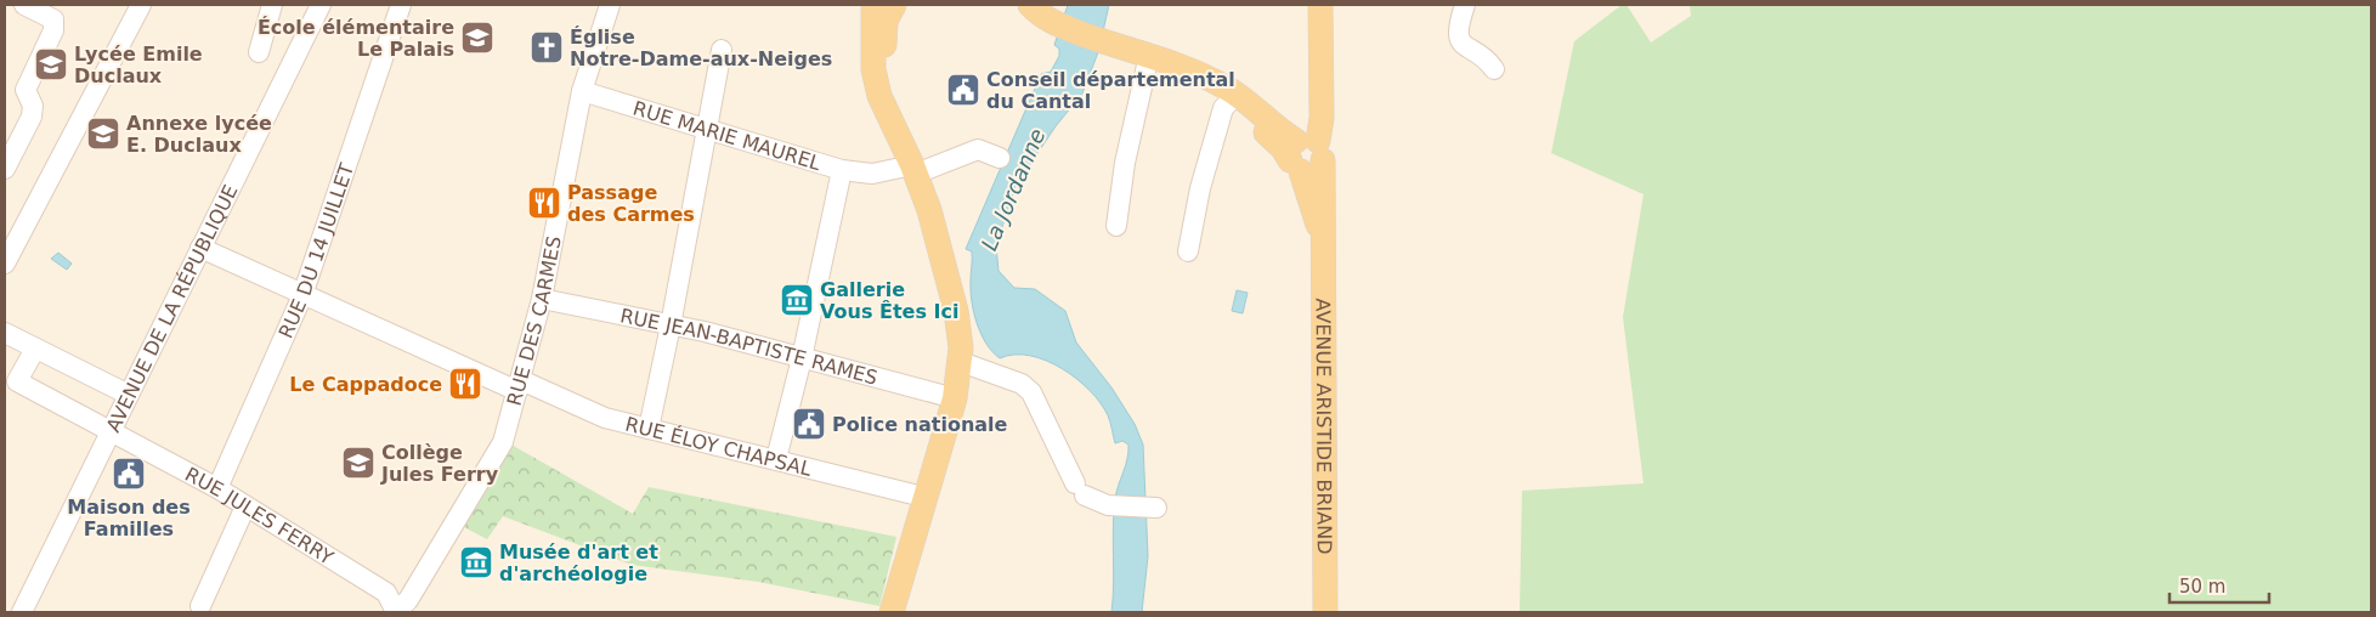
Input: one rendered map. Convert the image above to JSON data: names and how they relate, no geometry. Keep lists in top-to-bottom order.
{
  "streets": {
    "main road": ["AVENUE ARISTIDE BRIAND"],
    "street": [
      "RUE MARIE MAUREL",
      "RUE DU 14 JUILLET",
      "AVENUE DE LA RÉPUBLIQUE",
      "RUE DES CARMES",
      "RUE JEAN-BAPTISTE RAMES",
      "RUE ÉLOY CHAPSAL",
      "RUE JULES FERRY"
    ]
  },
  "crossings": [
    ["RUE MARIE MAUREL", "RUE DES CARMES"],
    ["RUE DU 14 JUILLET", "RUE ÉLOY CHAPSAL"],
    ["RUE DU 14 JUILLET", "RUE JULES FERRY"],
    ["AVENUE DE LA RÉPUBLIQUE", "RUE ÉLOY CHAPSAL"],
    ["AVENUE DE LA RÉPUBLIQUE", "RUE JULES FERRY"],
    ["RUE DES CARMES", "RUE JEAN-BAPTISTE RAMES"],
    ["RUE DES CARMES", "RUE ÉLOY CHAPSAL"],
    ["RUE DES CARMES", "RUE JULES FERRY"]
  ],
  "water": ["La Jordanne"],
  "places": {
    "school or university": [
      "École élémentaire Le Palais",
      "Lycée Emile Duclaux",
      "Annexe lycée E. Duclaux",
      "Collège Jules Ferry"
    ],
    "church": ["Église Notre-Dame-aux-Neiges"],
    "public building": ["Conseil départemental du Cantal", "Police nationale", "Maison des Familles"],
    "restaurant": ["Passage des Carmes", "Le Cappadoce"],
    "museum": ["Gallerie Vous Êtes Ici", "Musée d'art et d'archéologie"]
  },
  "scale_bar": "50 m"
}
